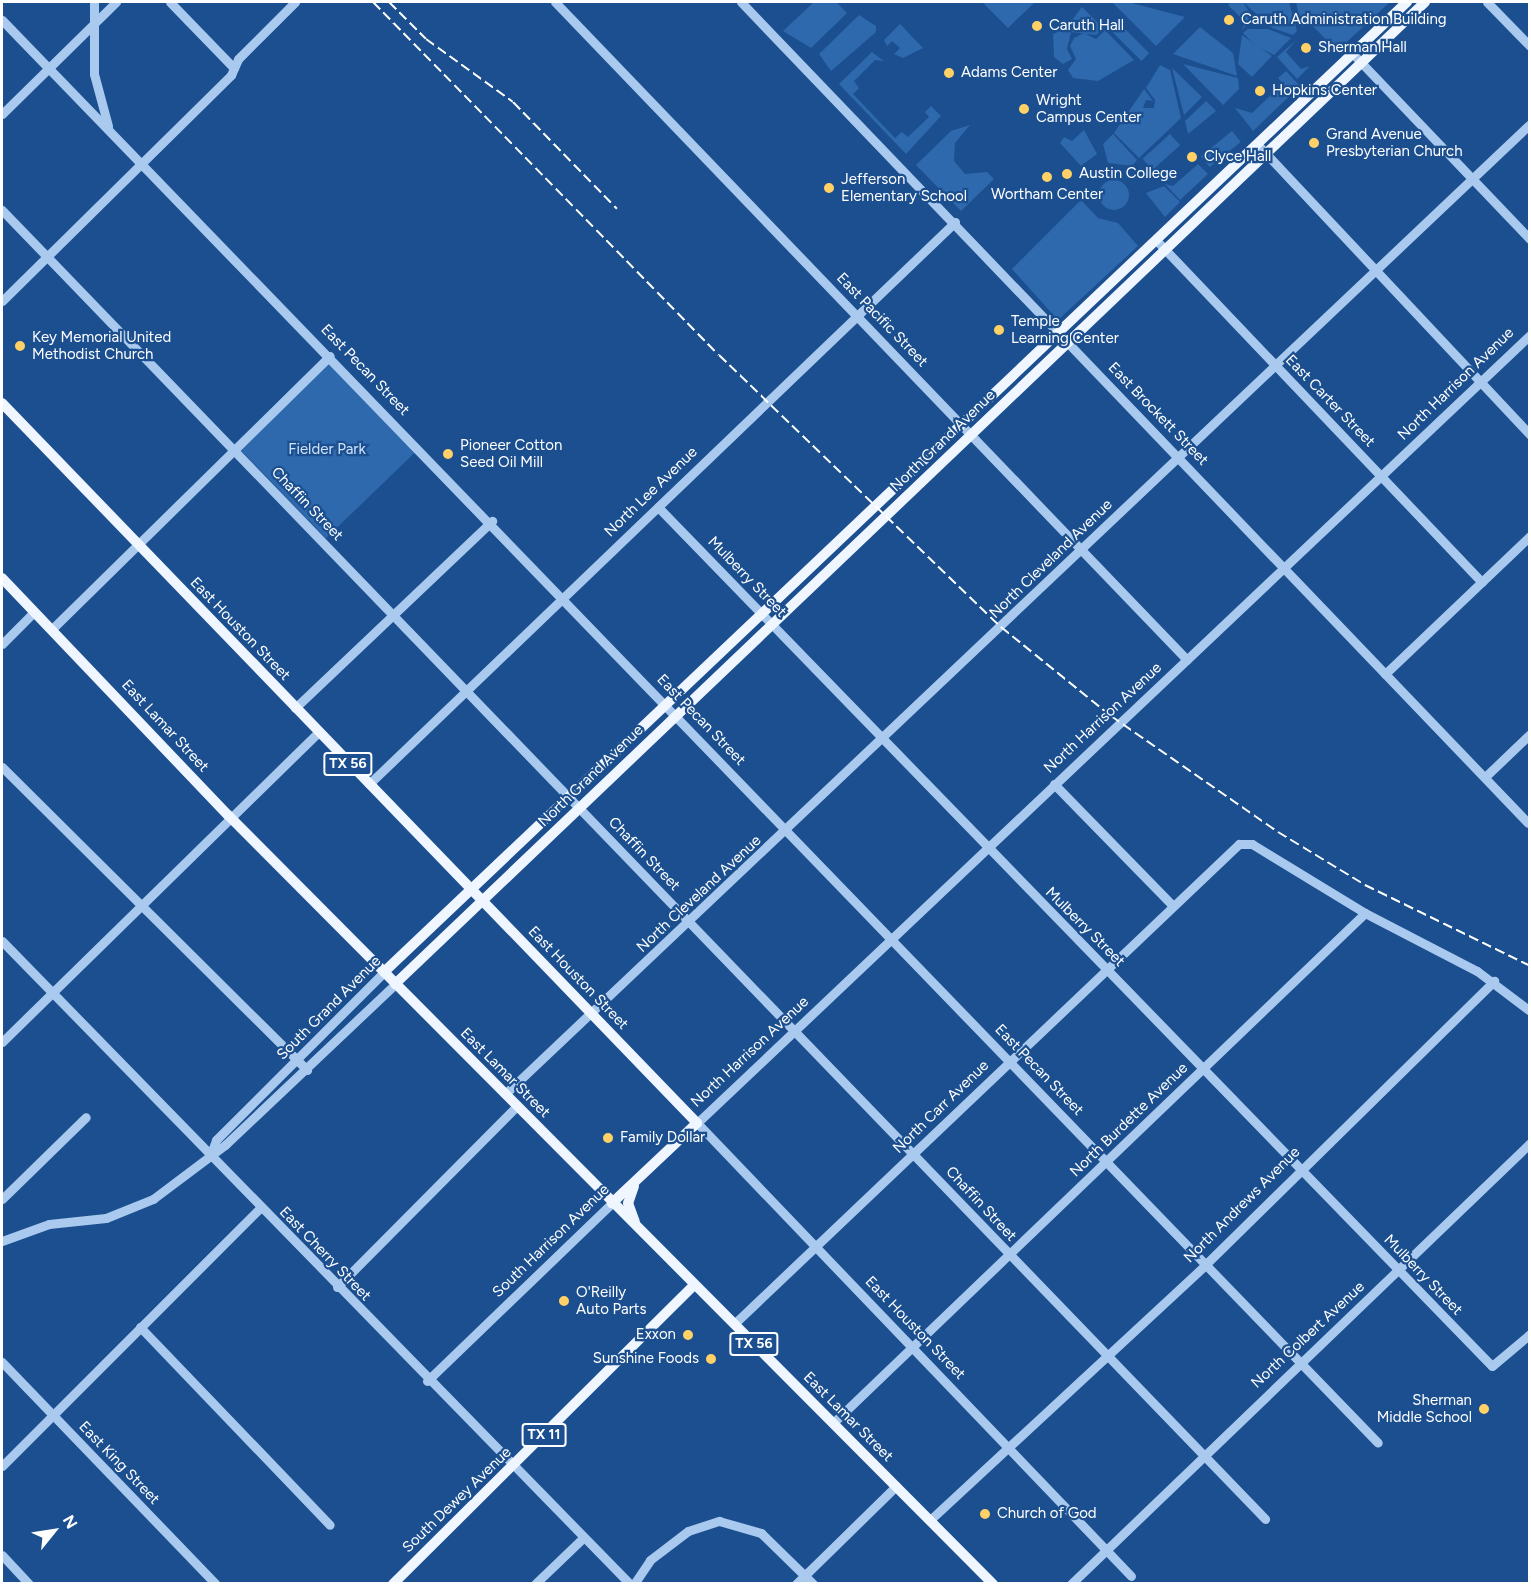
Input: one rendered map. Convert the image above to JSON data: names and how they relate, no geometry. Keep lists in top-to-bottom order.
{
  "streets": {
    "main road": [
      "North Grand Avenue",
      "East Houston Street",
      "East Lamar Street",
      "TX 56",
      "South Grand Avenue",
      "South Harrison Avenue",
      "TX 11",
      "South Dewey Avenue"
    ],
    "street": [
      "East Pacific Street",
      "East Pecan Street",
      "North Harrison Avenue",
      "East Carter Street",
      "East Brockett Street",
      "North Lee Avenue",
      "Chaffin Street",
      "North Cleveland Avenue",
      "Mulberry Street",
      "North Carr Avenue",
      "North Burdette Avenue",
      "North Andrews Avenue",
      "East Cherry Street",
      "North Colbert Avenue",
      "East King Street"
    ]
  },
  "crossings": [
    ["East Pacific Street", "North Harrison Avenue"],
    ["East Pacific Street", "North Grand Avenue"],
    ["East Pacific Street", "North Lee Avenue"],
    ["East Pacific Street", "North Cleveland Avenue"],
    ["East Pecan Street", "North Harrison Avenue"],
    ["East Pecan Street", "North Grand Avenue"],
    ["East Pecan Street", "North Lee Avenue"],
    ["East Pecan Street", "North Cleveland Avenue"],
    ["East Pecan Street", "North Carr Avenue"],
    ["East Pecan Street", "North Burdette Avenue"],
    ["East Pecan Street", "North Andrews Avenue"],
    ["East Pecan Street", "North Colbert Avenue"],
    ["North Harrison Avenue", "East Carter Street"],
    ["North Harrison Avenue", "East Brockett Street"],
    ["North Harrison Avenue", "Chaffin Street"],
    ["North Harrison Avenue", "Mulberry Street"],
    ["North Harrison Avenue", "East Houston Street"],
    ["North Harrison Avenue", "South Harrison Avenue"],
    ["East Carter Street", "North Grand Avenue"],
    ["East Carter Street", "North Cleveland Avenue"],
    ["East Brockett Street", "North Grand Avenue"],
    ["East Brockett Street", "North Lee Avenue"],
    ["East Brockett Street", "North Cleveland Avenue"],
    ["North Grand Avenue", "Chaffin Street"],
    ["North Grand Avenue", "Mulberry Street"],
    ["North Grand Avenue", "East Houston Street"],
    ["North Grand Avenue", "South Grand Avenue"],
    ["North Lee Avenue", "Chaffin Street"],
    ["North Lee Avenue", "Mulberry Street"],
    ["North Lee Avenue", "East Houston Street"],
    ["Chaffin Street", "North Cleveland Avenue"],
    ["Chaffin Street", "North Carr Avenue"],
    ["Chaffin Street", "North Burdette Avenue"],
    ["Chaffin Street", "North Andrews Avenue"],
    ["Chaffin Street", "North Colbert Avenue"],
    ["North Cleveland Avenue", "Mulberry Street"],
    ["North Cleveland Avenue", "East Houston Street"],
    ["North Cleveland Avenue", "East Lamar Street"],
    ["Mulberry Street", "North Carr Avenue"],
    ["Mulberry Street", "North Burdette Avenue"],
    ["Mulberry Street", "North Andrews Avenue"],
    ["Mulberry Street", "North Colbert Avenue"],
    ["East Houston Street", "South Grand Avenue"],
    ["East Houston Street", "North Carr Avenue"],
    ["East Houston Street", "North Burdette Avenue"],
    ["East Houston Street", "North Andrews Avenue"],
    ["East Houston Street", "South Harrison Avenue"],
    ["East Houston Street", "North Colbert Avenue"],
    ["East Lamar Street", "South Grand Avenue"],
    ["East Lamar Street", "North Carr Avenue"],
    ["East Lamar Street", "North Burdette Avenue"],
    ["East Lamar Street", "North Andrews Avenue"],
    ["East Lamar Street", "South Harrison Avenue"],
    ["East Lamar Street", "South Dewey Avenue"],
    ["South Grand Avenue", "East Cherry Street"],
    ["North Carr Avenue", "North Burdette Avenue"],
    ["South Harrison Avenue", "East Cherry Street"],
    ["East Cherry Street", "South Dewey Avenue"]
  ],
  "parks": ["Fielder Park"],
  "places": [
    "Caruth Administration Building",
    "Caruth Hall",
    "Sherman Hall",
    "Adams Center",
    "Hopkins Center",
    "Wright Campus Center",
    "Grand Avenue Presbyterian Church",
    "Clyce Hall",
    "Austin College",
    "Wortham Center",
    "Jefferson Elementary School",
    "Temple Learning Center",
    "Key Memorial United Methodist Church",
    "Pioneer Cotton Seed Oil Mill",
    "Family Dollar",
    "O'Reilly Auto Parts",
    "Exxon",
    "Sunshine Foods",
    "Sherman Middle School",
    "Church of God"
  ],
  "north": "top right"
}
